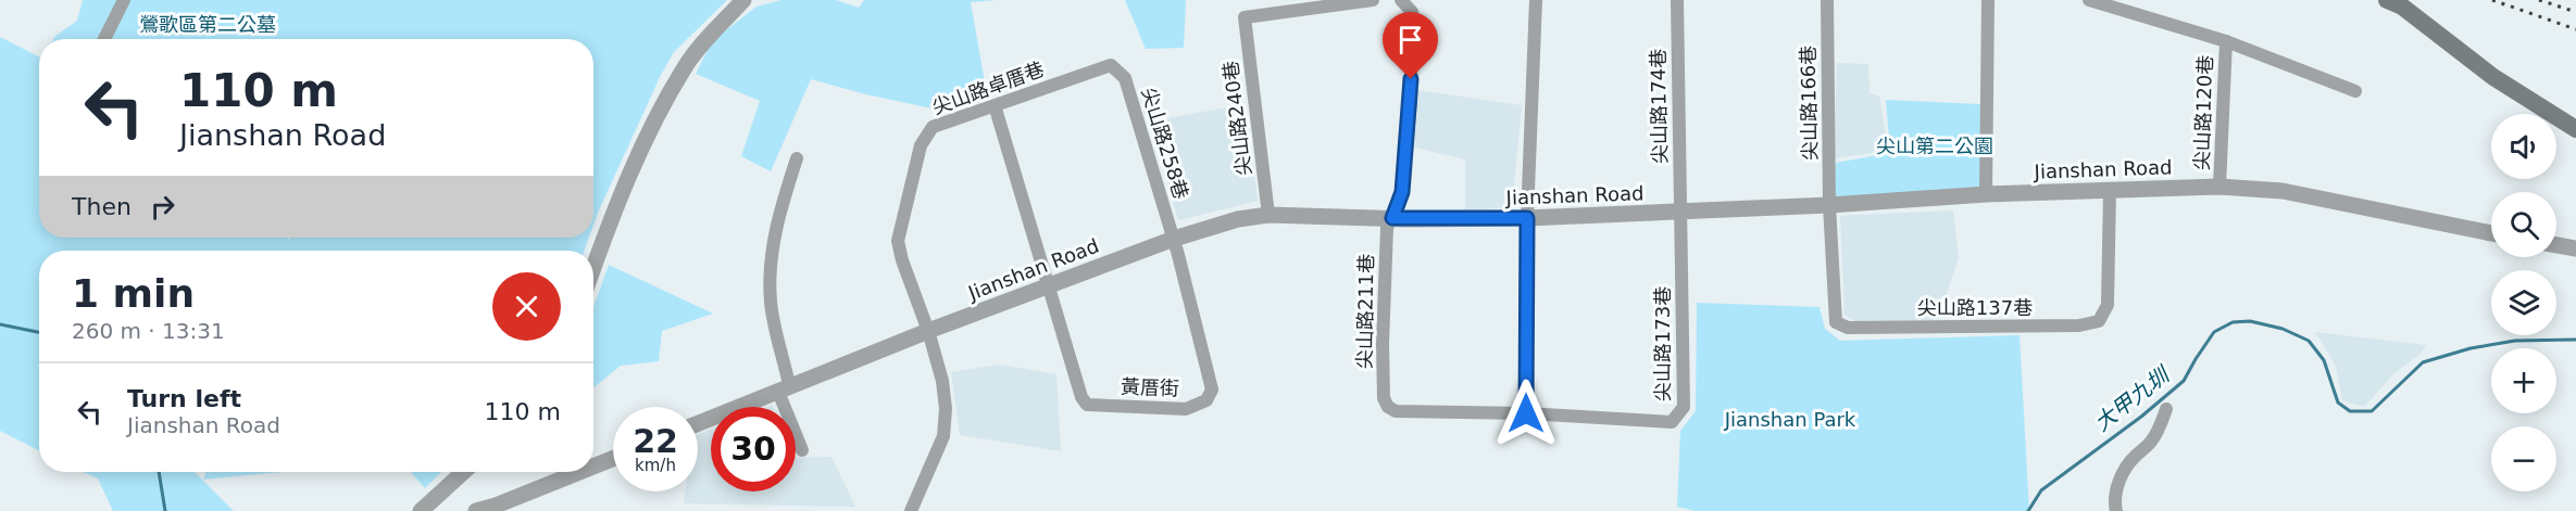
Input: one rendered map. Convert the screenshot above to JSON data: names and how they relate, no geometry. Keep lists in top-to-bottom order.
{
  "streets": {
    "street": [
      "尖山路卓厝巷",
      "尖山路166巷",
      "尖山路174巷",
      "尖山路120巷",
      "尖山路240巷",
      "尖山路258巷",
      "Jianshan Road",
      "尖山路137巷",
      "尖山路211巷",
      "尖山路173巷",
      "黃厝街"
    ]
  },
  "crossings": [
    ["尖山路卓厝巷", "尖山路258巷"],
    ["尖山路卓厝巷", "Jianshan Road"],
    ["尖山路166巷", "Jianshan Road"],
    ["尖山路166巷", "尖山路137巷"],
    ["尖山路174巷", "Jianshan Road"],
    ["尖山路174巷", "尖山路173巷"],
    ["尖山路120巷", "Jianshan Road"],
    ["尖山路240巷", "Jianshan Road"],
    ["尖山路258巷", "Jianshan Road"],
    ["尖山路258巷", "黃厝街"],
    ["Jianshan Road", "尖山路137巷"],
    ["Jianshan Road", "尖山路211巷"],
    ["Jianshan Road", "尖山路173巷"],
    ["Jianshan Road", "黃厝街"],
    ["尖山路211巷", "尖山路173巷"]
  ],
  "water": ["大甲九圳"],
  "parks": ["鶯歌區第二公墓", "尖山第二公園", "Jianshan Park"],
  "page": {
    "turn": ["110 m", "Jianshan Road"],
    "map_buttons": ["+", "−"],
    "then": "Then",
    "heading": ["1 min", "260 m · 13:31"],
    "list": [
      {
        "name": "Turn left",
        "note": "Jianshan Road",
        "value": "110 m"
      }
    ],
    "speed": "22 km/h",
    "limit": "30"
  }
}
